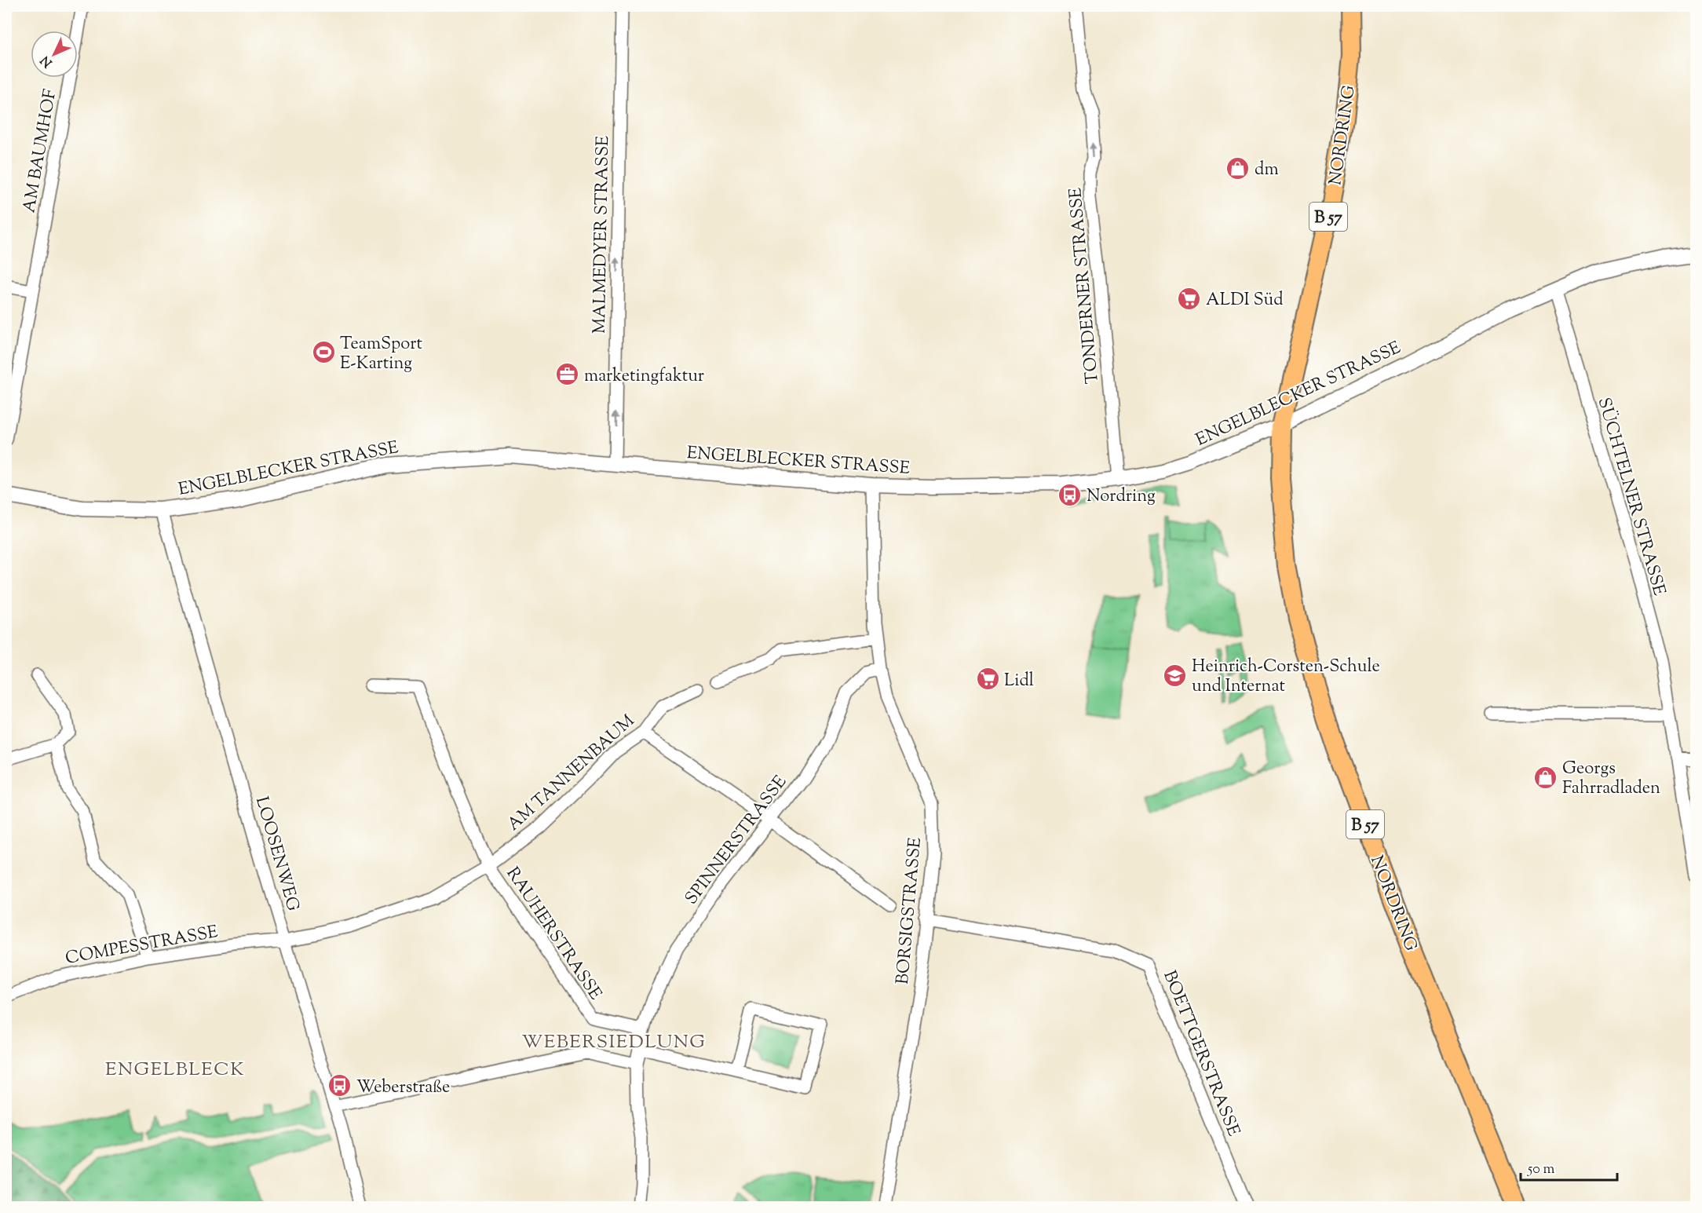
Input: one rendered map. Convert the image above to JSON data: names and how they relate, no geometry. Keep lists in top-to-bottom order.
{
  "streets": {
    "main road": ["NORDRING", "B 57"],
    "street": [
      "AM BAUMHOF",
      "MALMEDYER STRASSE",
      "TONDERNER STRASSE",
      "ENGELBLECKER STRASSE",
      "SÜCHTELNER STRASSE",
      "AM TANNENBAUM",
      "SPINNERSTRASSE",
      "LOOSENWEG",
      "BORSIGSTRASSE",
      "RAUHERSTRASSE",
      "COMPESSTRASSE",
      "BOETTGERSTRASSE"
    ]
  },
  "crossings": [
    ["NORDRING", "ENGELBLECKER STRASSE"],
    ["MALMEDYER STRASSE", "ENGELBLECKER STRASSE"],
    ["TONDERNER STRASSE", "ENGELBLECKER STRASSE"],
    ["ENGELBLECKER STRASSE", "SÜCHTELNER STRASSE"],
    ["ENGELBLECKER STRASSE", "LOOSENWEG"],
    ["ENGELBLECKER STRASSE", "BORSIGSTRASSE"],
    ["AM TANNENBAUM", "LOOSENWEG"],
    ["AM TANNENBAUM", "RAUHERSTRASSE"],
    ["AM TANNENBAUM", "COMPESSTRASSE"],
    ["SPINNERSTRASSE", "BORSIGSTRASSE"],
    ["SPINNERSTRASSE", "RAUHERSTRASSE"],
    ["LOOSENWEG", "COMPESSTRASSE"],
    ["BORSIGSTRASSE", "BOETTGERSTRASSE"]
  ],
  "one_way": ["MALMEDYER STRASSE", "TONDERNER STRASSE"],
  "districts": ["WEBERSIEDLUNG", "ENGELBLECK"],
  "places": {
    "shop": ["dm", "Georgs Fahrradladen"],
    "supermarket": ["ALDI Süd", "Lidl"],
    "sports": ["TeamSport E-Karting"],
    "office": ["marketingfaktur"],
    "bus stop": ["Nordring", "Weberstraße"],
    "school or university": ["Heinrich-Corsten-Schule und Internat"]
  },
  "scale_bar": "50 m",
  "north": "bottom left"
}
